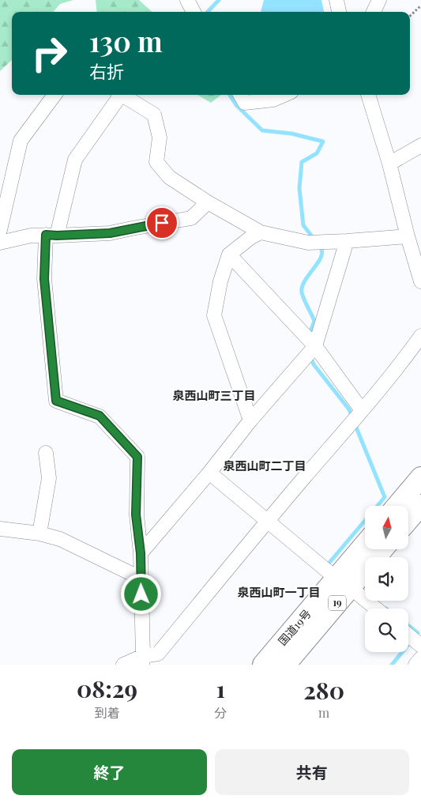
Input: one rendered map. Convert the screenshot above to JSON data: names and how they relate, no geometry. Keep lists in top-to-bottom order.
{
  "streets": {
    "highway": ["19", "国道19号"]
  },
  "districts": ["泉西山町三丁目", "泉西山町二丁目", "泉西山町一丁目"],
  "north": "top",
  "page": {
    "turn": ["130 m", "右折"],
    "eta": [
      "08:29",
      "到着",
      "1",
      "分",
      "280",
      "m"
    ],
    "buttons": ["終了", "共有"]
  }
}
